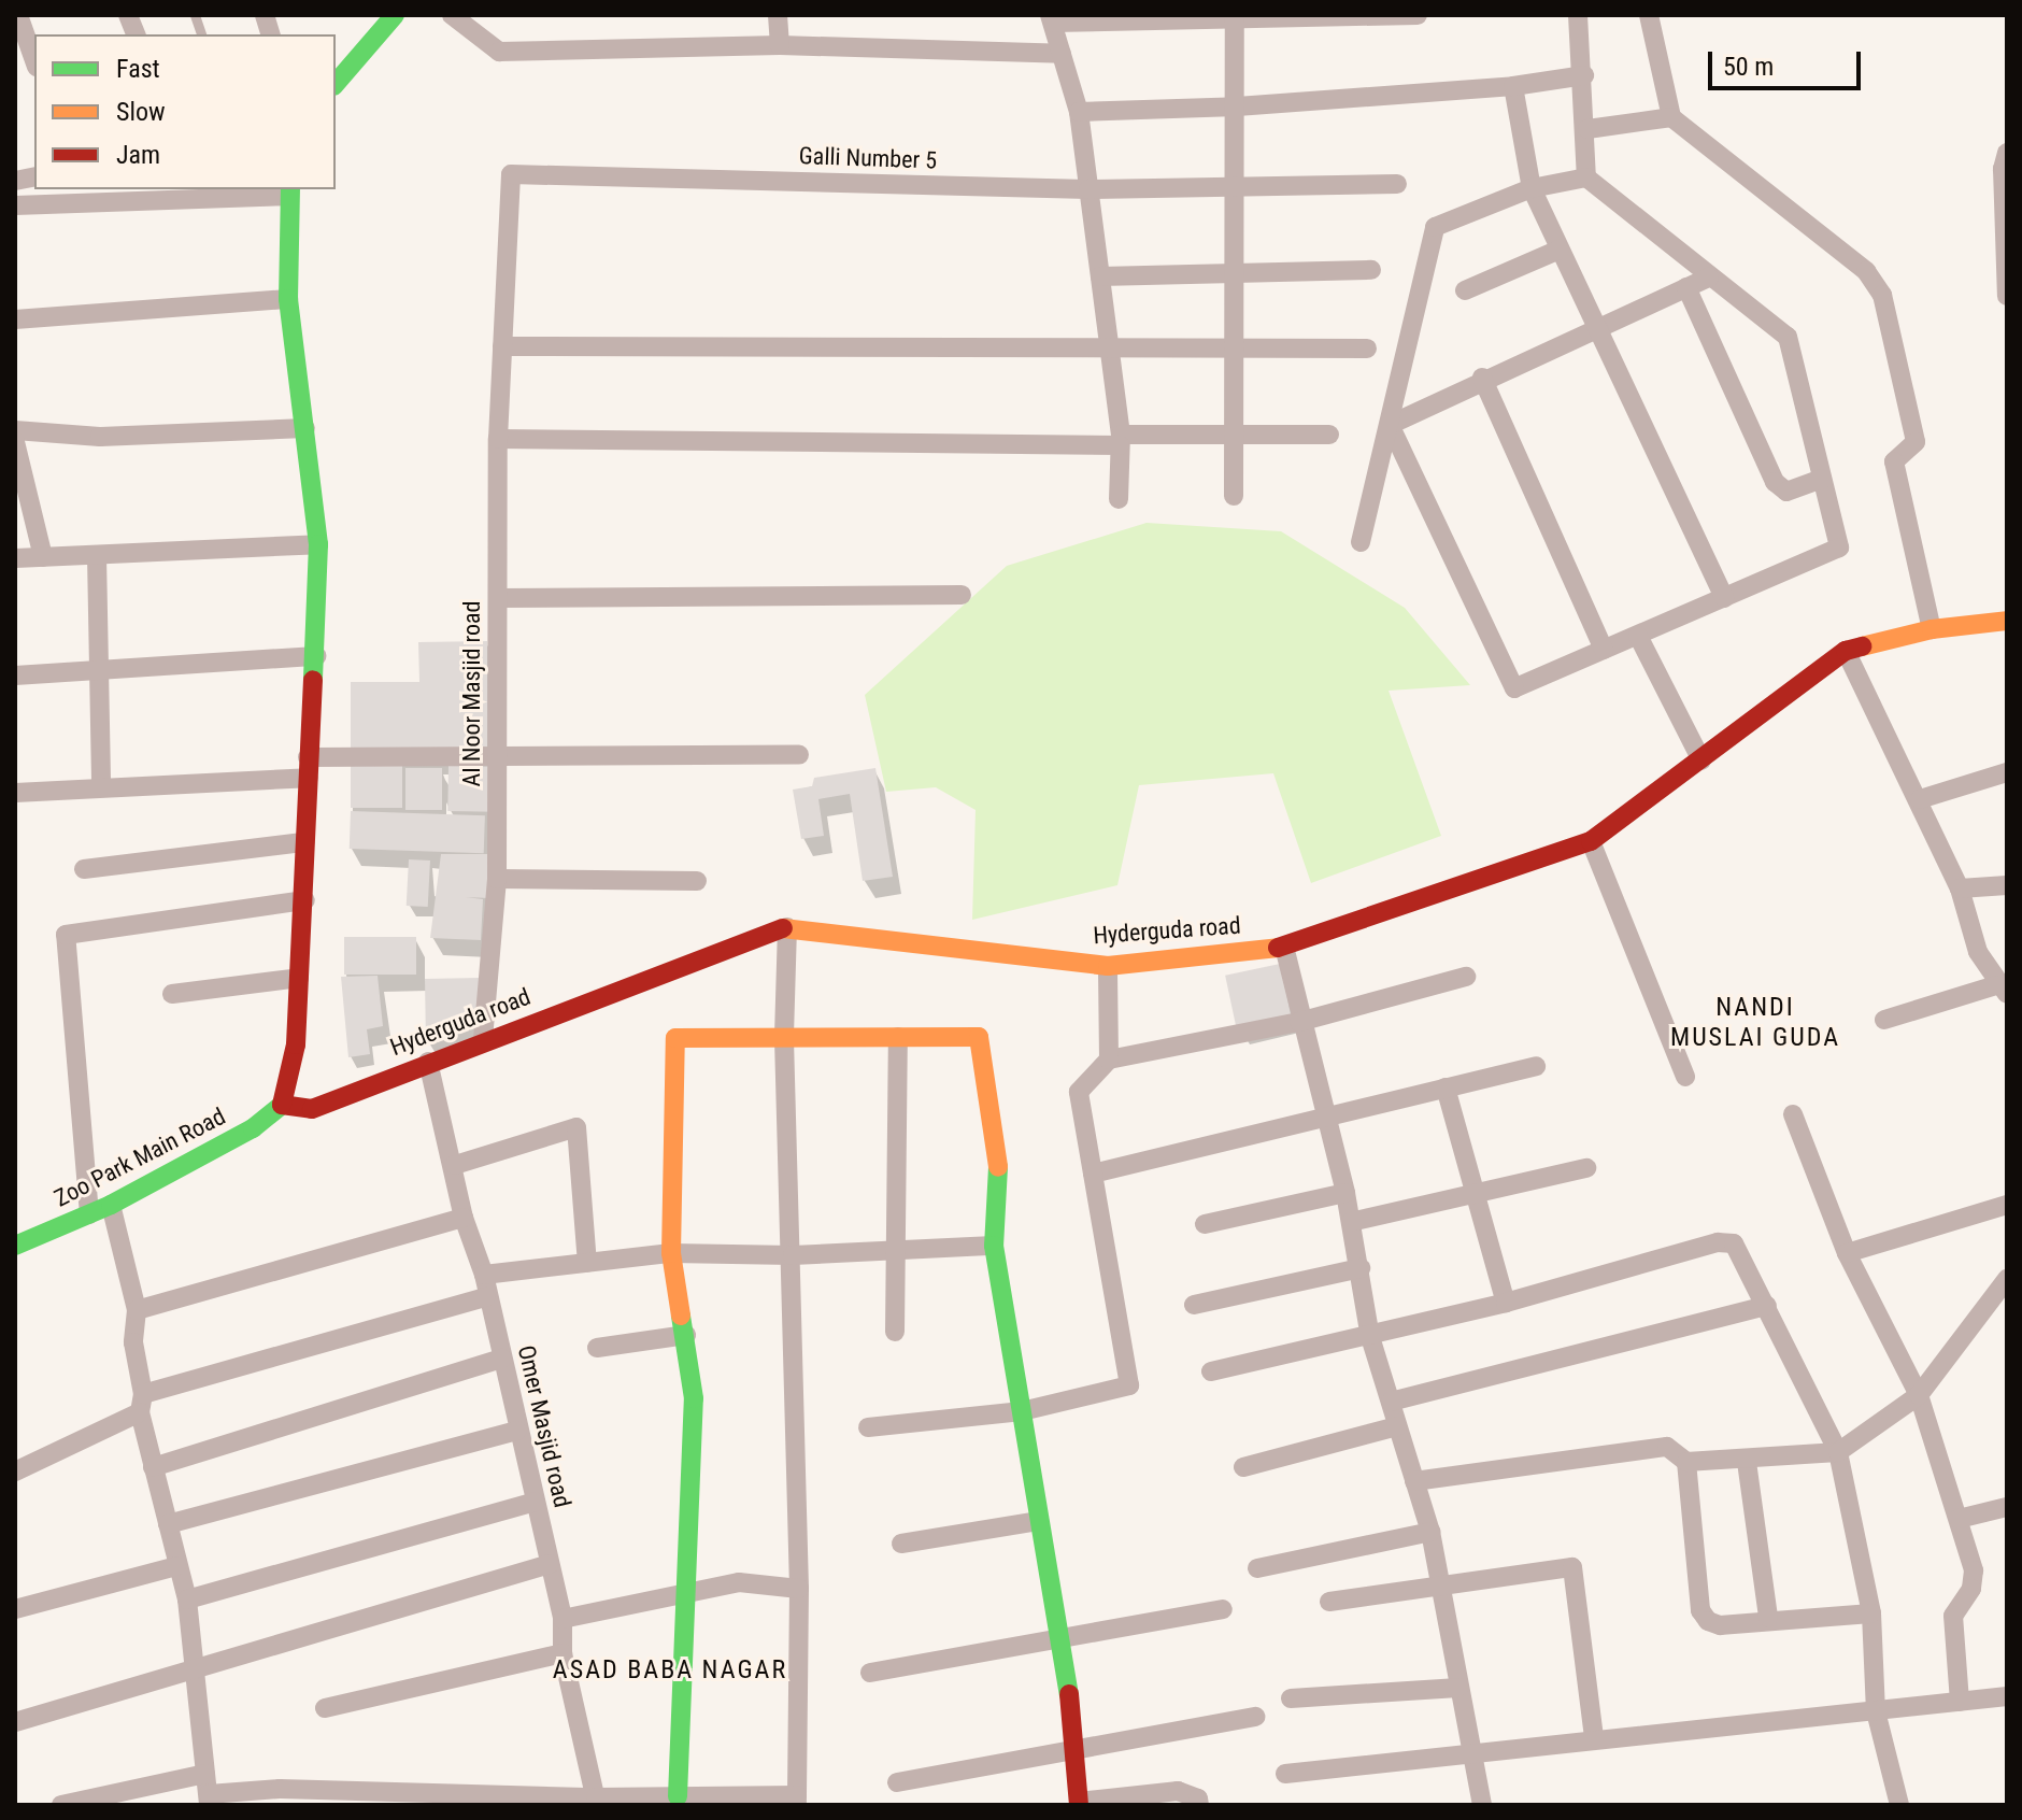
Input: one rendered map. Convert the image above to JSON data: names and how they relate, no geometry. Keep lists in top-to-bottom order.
{
  "streets": {
    "street": [
      "Galli Number 5",
      "AI Noor Masjid road",
      "Hyderguda road",
      "Zoo Park Main Road",
      "Omer Masjid road"
    ]
  },
  "crossings": [
    ["Galli Number 5", "AI Noor Masjid road"],
    ["AI Noor Masjid road", "Hyderguda road"],
    ["Hyderguda road", "Zoo Park Main Road"],
    ["Hyderguda road", "Omer Masjid road"]
  ],
  "districts": ["NANDI MUSLAI GUDA", "ASAD BABA NAGAR"],
  "legend": ["Fast", "Slow", "Jam"],
  "scale_bar": "50 m"
}
